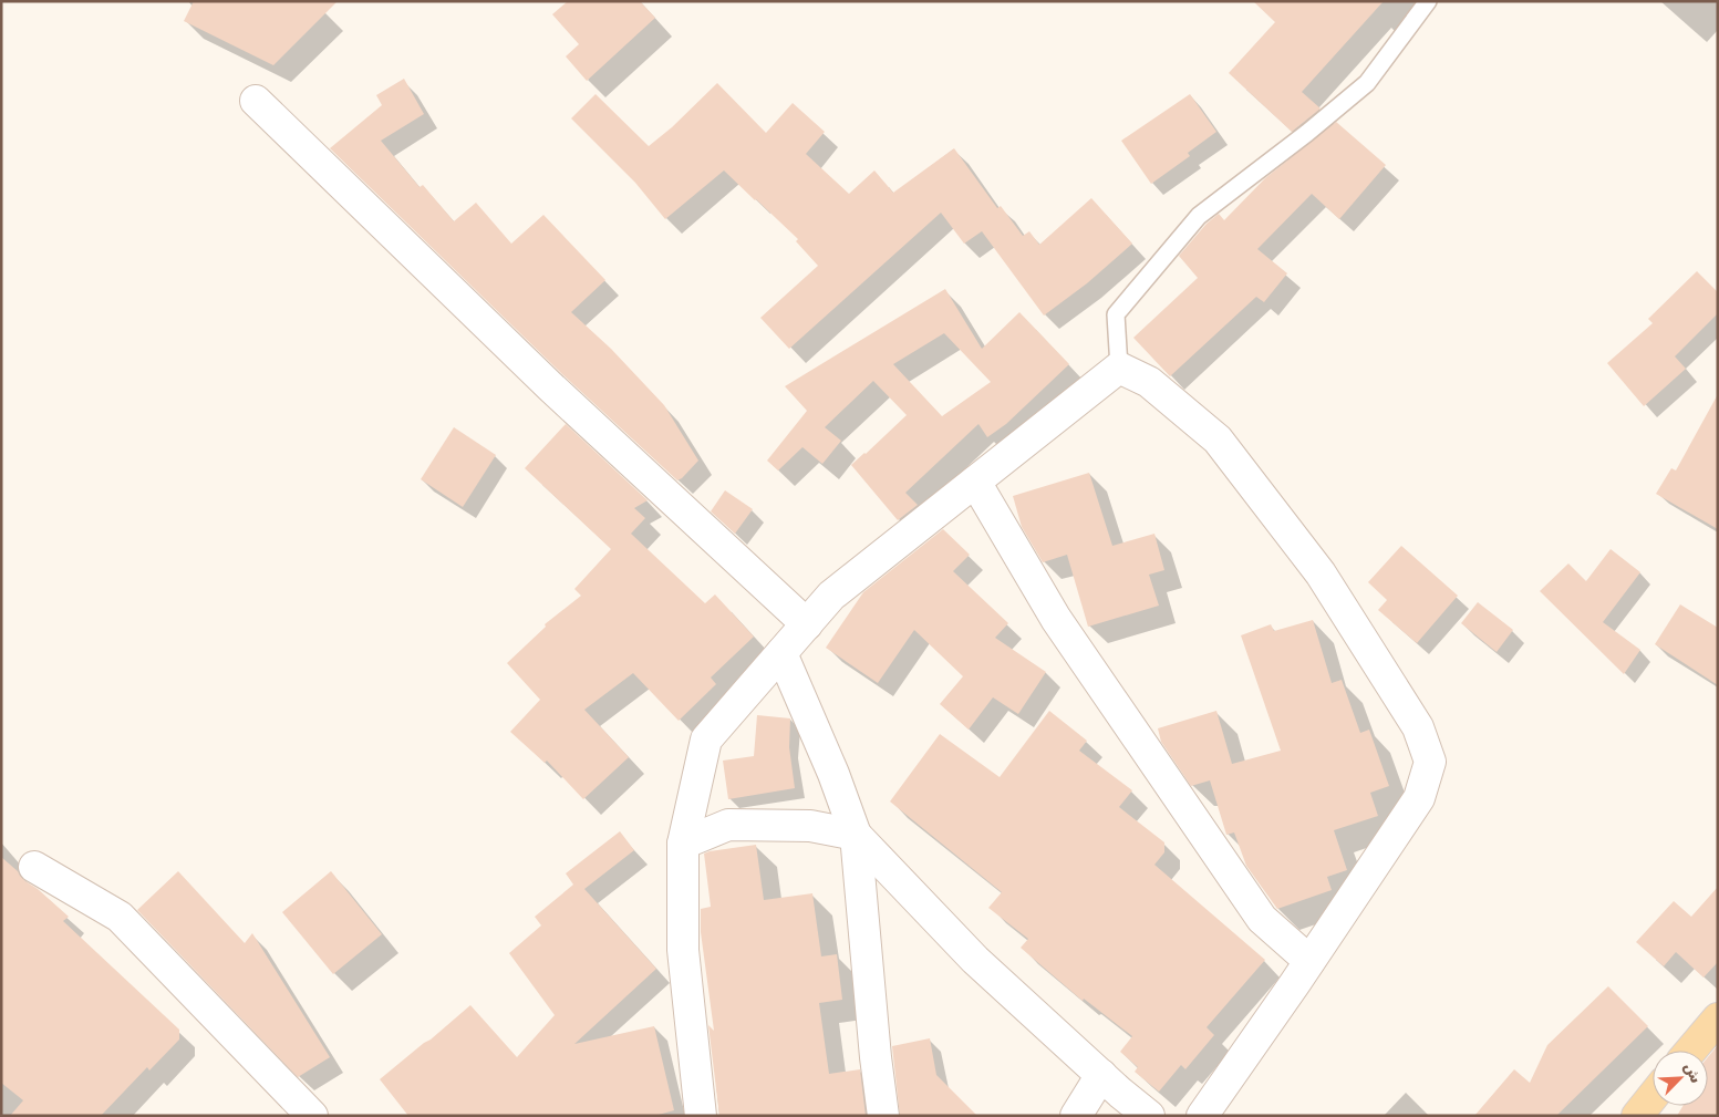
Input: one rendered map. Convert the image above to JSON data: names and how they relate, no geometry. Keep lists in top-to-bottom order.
{
  "north": "top right"
}
